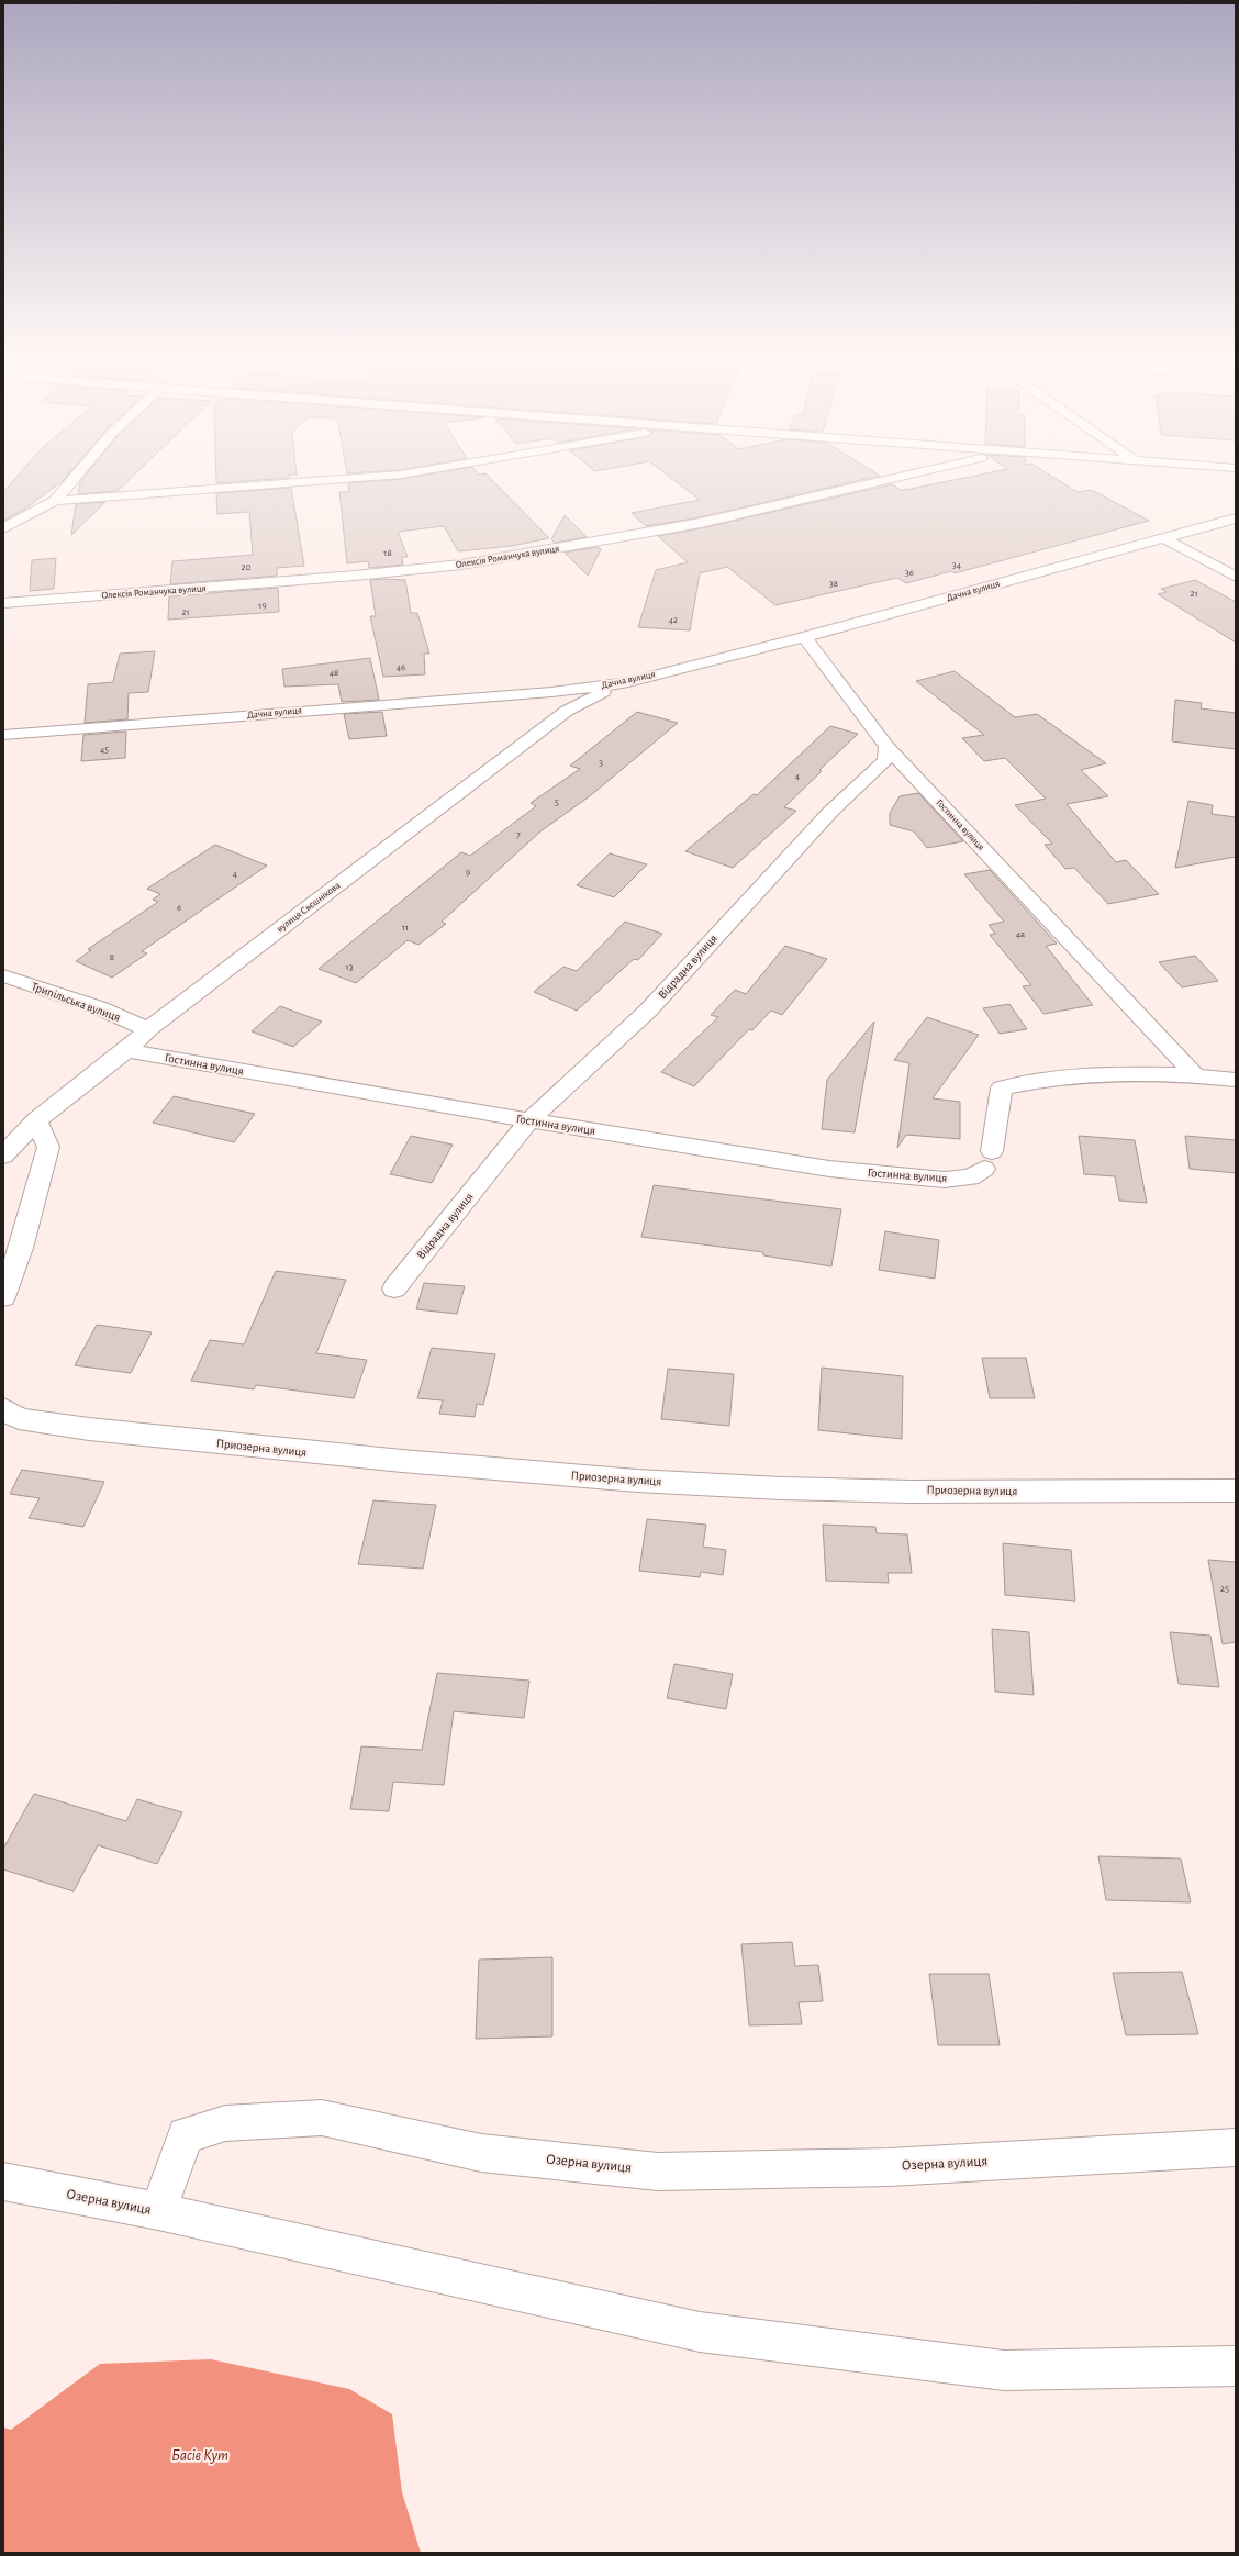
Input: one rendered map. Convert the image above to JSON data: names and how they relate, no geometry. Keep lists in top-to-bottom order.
{
  "streets": {
    "street": [
      "Олексія Романчука вулиця",
      "Дачна вулиця",
      "Гостинна вулиця",
      "вулиця Свєшнікова",
      "Відрадна вулиця",
      "Трипільська вулиця",
      "Приозерна вулиця",
      "Озерна вулиця"
    ]
  },
  "crossings": [
    ["Дачна вулиця", "вулиця Свєшнікова"],
    ["Гостинна вулиця", "вулиця Свєшнікова"],
    ["Гостинна вулиця", "Відрадна вулиця"],
    ["вулиця Свєшнікова", "Трипільська вулиця"]
  ],
  "water": ["Басів Кут"],
  "house_numbers": [
    "18",
    "34",
    "20",
    "36",
    "38",
    "21",
    "19",
    "21",
    "42",
    "46",
    "48",
    "45",
    "3",
    "4",
    "5",
    "7",
    "9",
    "4",
    "6",
    "11",
    "4а",
    "8",
    "13",
    "25"
  ]
}
